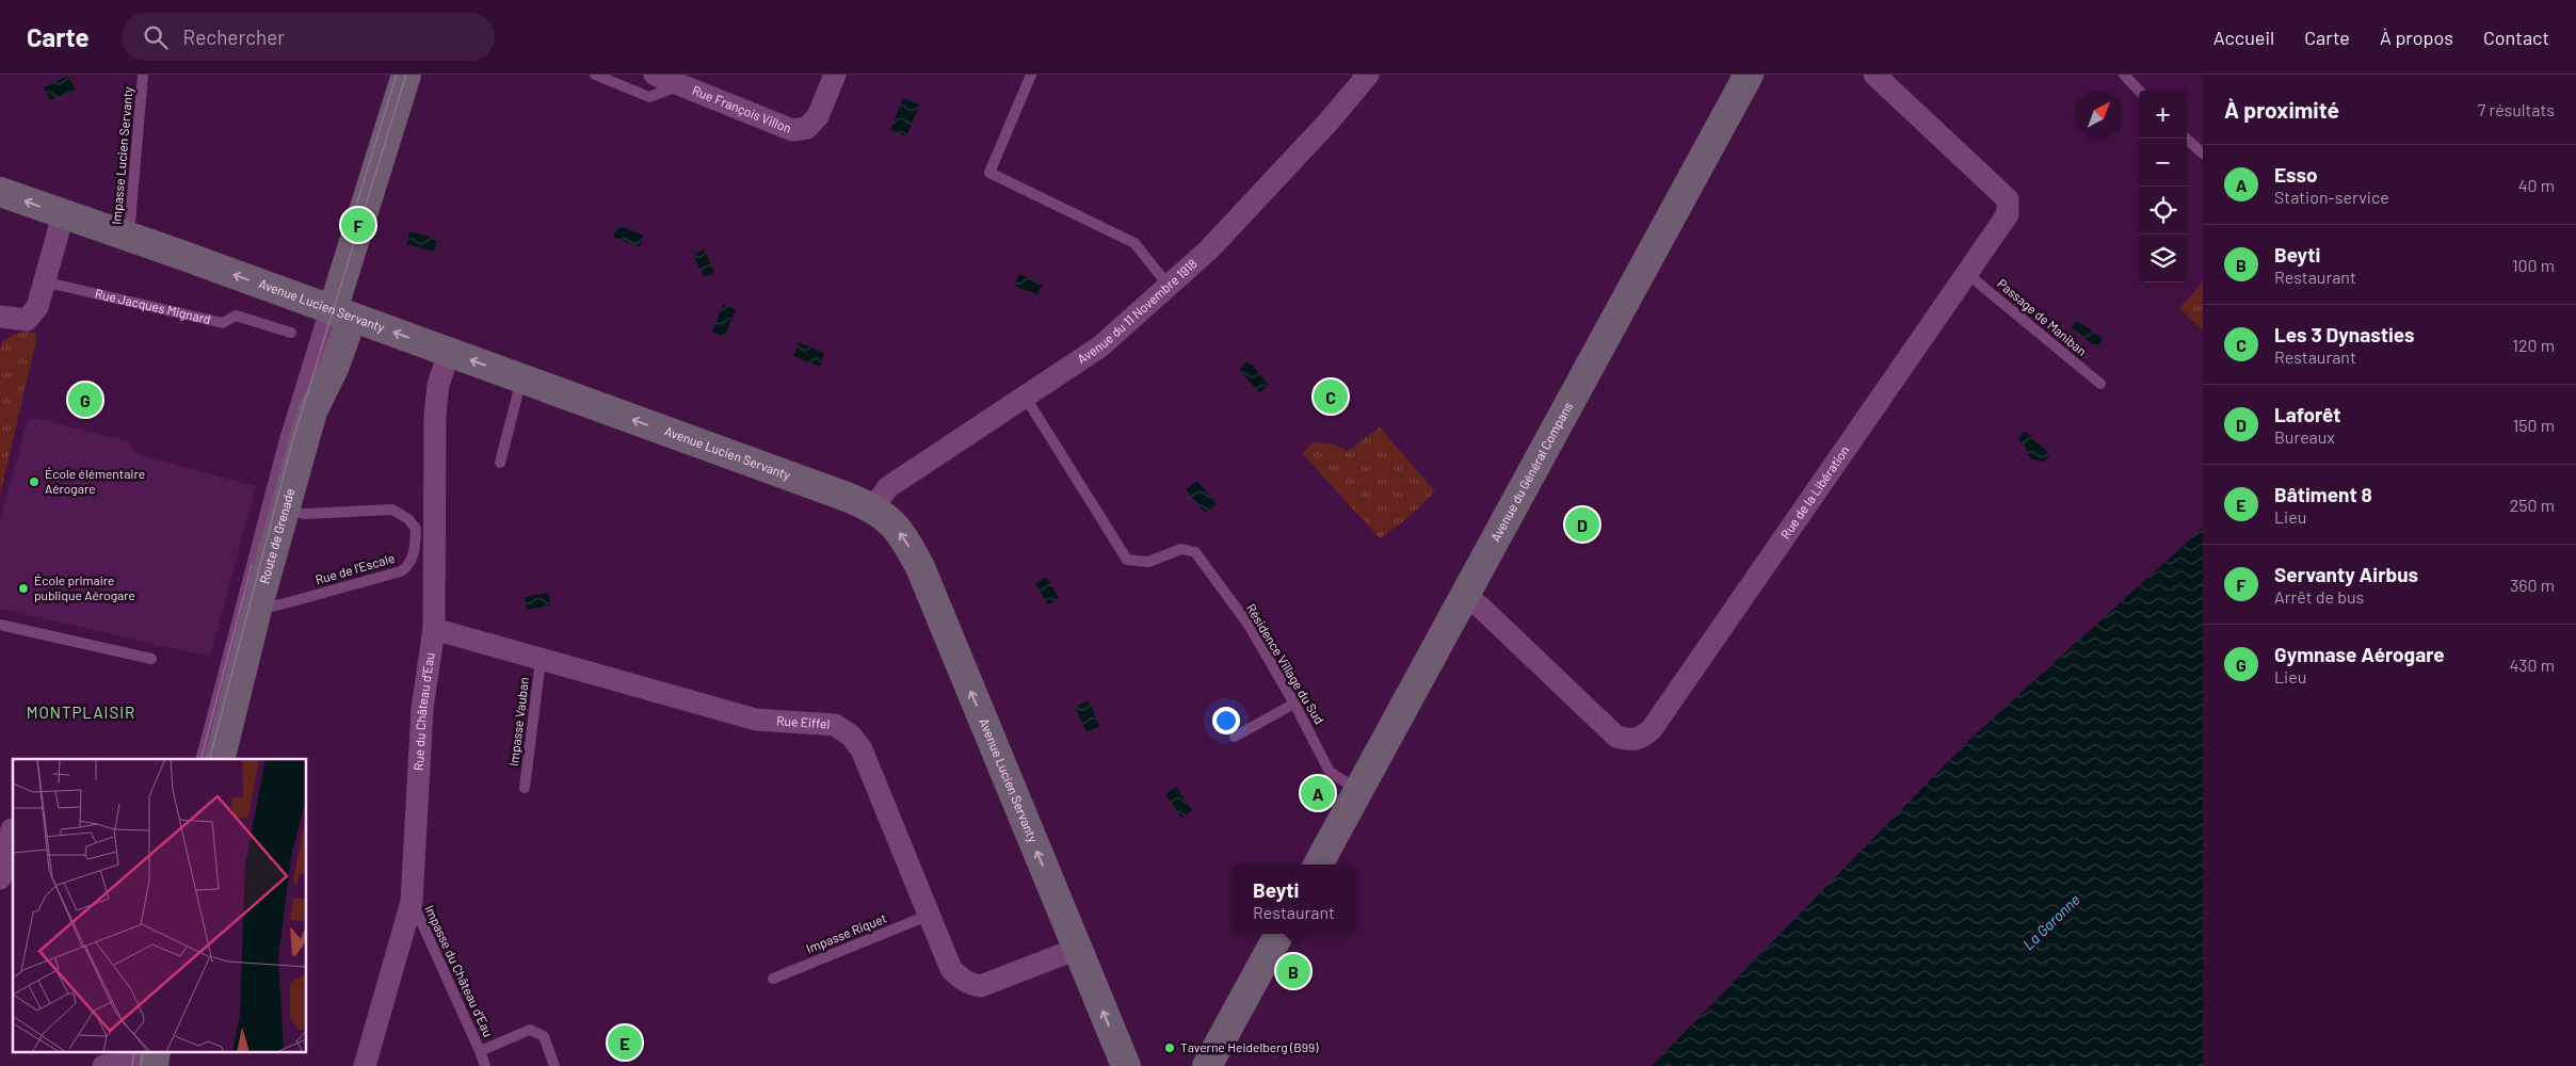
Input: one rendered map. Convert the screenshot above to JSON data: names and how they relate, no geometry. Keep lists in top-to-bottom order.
{
  "streets": {
    "street": [
      "Rue François Villon",
      "Avenue Lucien Servanty",
      "Avenue du 11 Novembre 1918",
      "Avenue du Général Compans",
      "Rue de la Libération",
      "Route de Grenade",
      "Rue du Château d'Eau",
      "Rue Eiffel"
    ],
    "lane": [
      "Impasse Lucien Servanty",
      "Rue Jacques Mignard",
      "Passage de Maniban",
      "Rue de l'Escale",
      "Résidence Village du Sud",
      "Impasse Vauban",
      "Impasse Riquet",
      "Impasse du Château d'Eau"
    ]
  },
  "crossings": [
    ["Impasse Lucien Servanty", "Avenue Lucien Servanty"],
    ["Avenue Lucien Servanty", "Avenue du 11 Novembre 1918"],
    ["Avenue Lucien Servanty", "Route de Grenade"],
    ["Avenue Lucien Servanty", "Rue du Château d'Eau"],
    ["Avenue Lucien Servanty", "Rue Eiffel"],
    ["Avenue du 11 Novembre 1918", "Résidence Village du Sud"],
    ["Passage de Maniban", "Rue de la Libération"],
    ["Avenue du Général Compans", "Rue de la Libération"],
    ["Avenue du Général Compans", "Résidence Village du Sud"],
    ["Route de Grenade", "Rue de l'Escale"],
    ["Rue du Château d'Eau", "Rue Eiffel"],
    ["Rue du Château d'Eau", "Impasse du Château d'Eau"],
    ["Impasse Vauban", "Rue Eiffel"],
    ["Rue Eiffel", "Impasse Riquet"]
  ],
  "one_way": ["Avenue Lucien Servanty"],
  "districts": ["MONTPLAISIR"],
  "water": ["La Garonne"],
  "places": ["École élémentaire Aérogare", "École primaire publique Aérogare", "Taverne Heidelberg (B99)"],
  "north": "top right",
  "page": {
    "header": "Carte",
    "search": "Rechercher",
    "nav": [
      "Accueil",
      "Carte",
      "À propos",
      "Contact"
    ],
    "heading": ["À proximité", "7 résultats"],
    "map_buttons": ["+", "−"],
    "list": [
      {
        "mark": "A",
        "name": "Esso",
        "note": "Station-service",
        "value": "40 m"
      },
      {
        "mark": "B",
        "name": "Beyti",
        "note": "Restaurant",
        "value": "100 m"
      },
      {
        "mark": "C",
        "name": "Les 3 Dynasties",
        "note": "Restaurant",
        "value": "120 m"
      },
      {
        "mark": "D",
        "name": "Laforêt",
        "note": "Bureaux",
        "value": "150 m"
      },
      {
        "mark": "E",
        "name": "Bâtiment 8",
        "note": "Lieu",
        "value": "250 m"
      },
      {
        "mark": "F",
        "name": "Servanty Airbus",
        "note": "Arrêt de bus",
        "value": "360 m"
      },
      {
        "mark": "G",
        "name": "Gymnase Aérogare",
        "note": "Lieu",
        "value": "430 m"
      }
    ],
    "pins": [
      "F",
      "C",
      "G",
      "D",
      "A",
      "B",
      "E"
    ],
    "popup": ["Beyti", "Restaurant"]
  }
}
